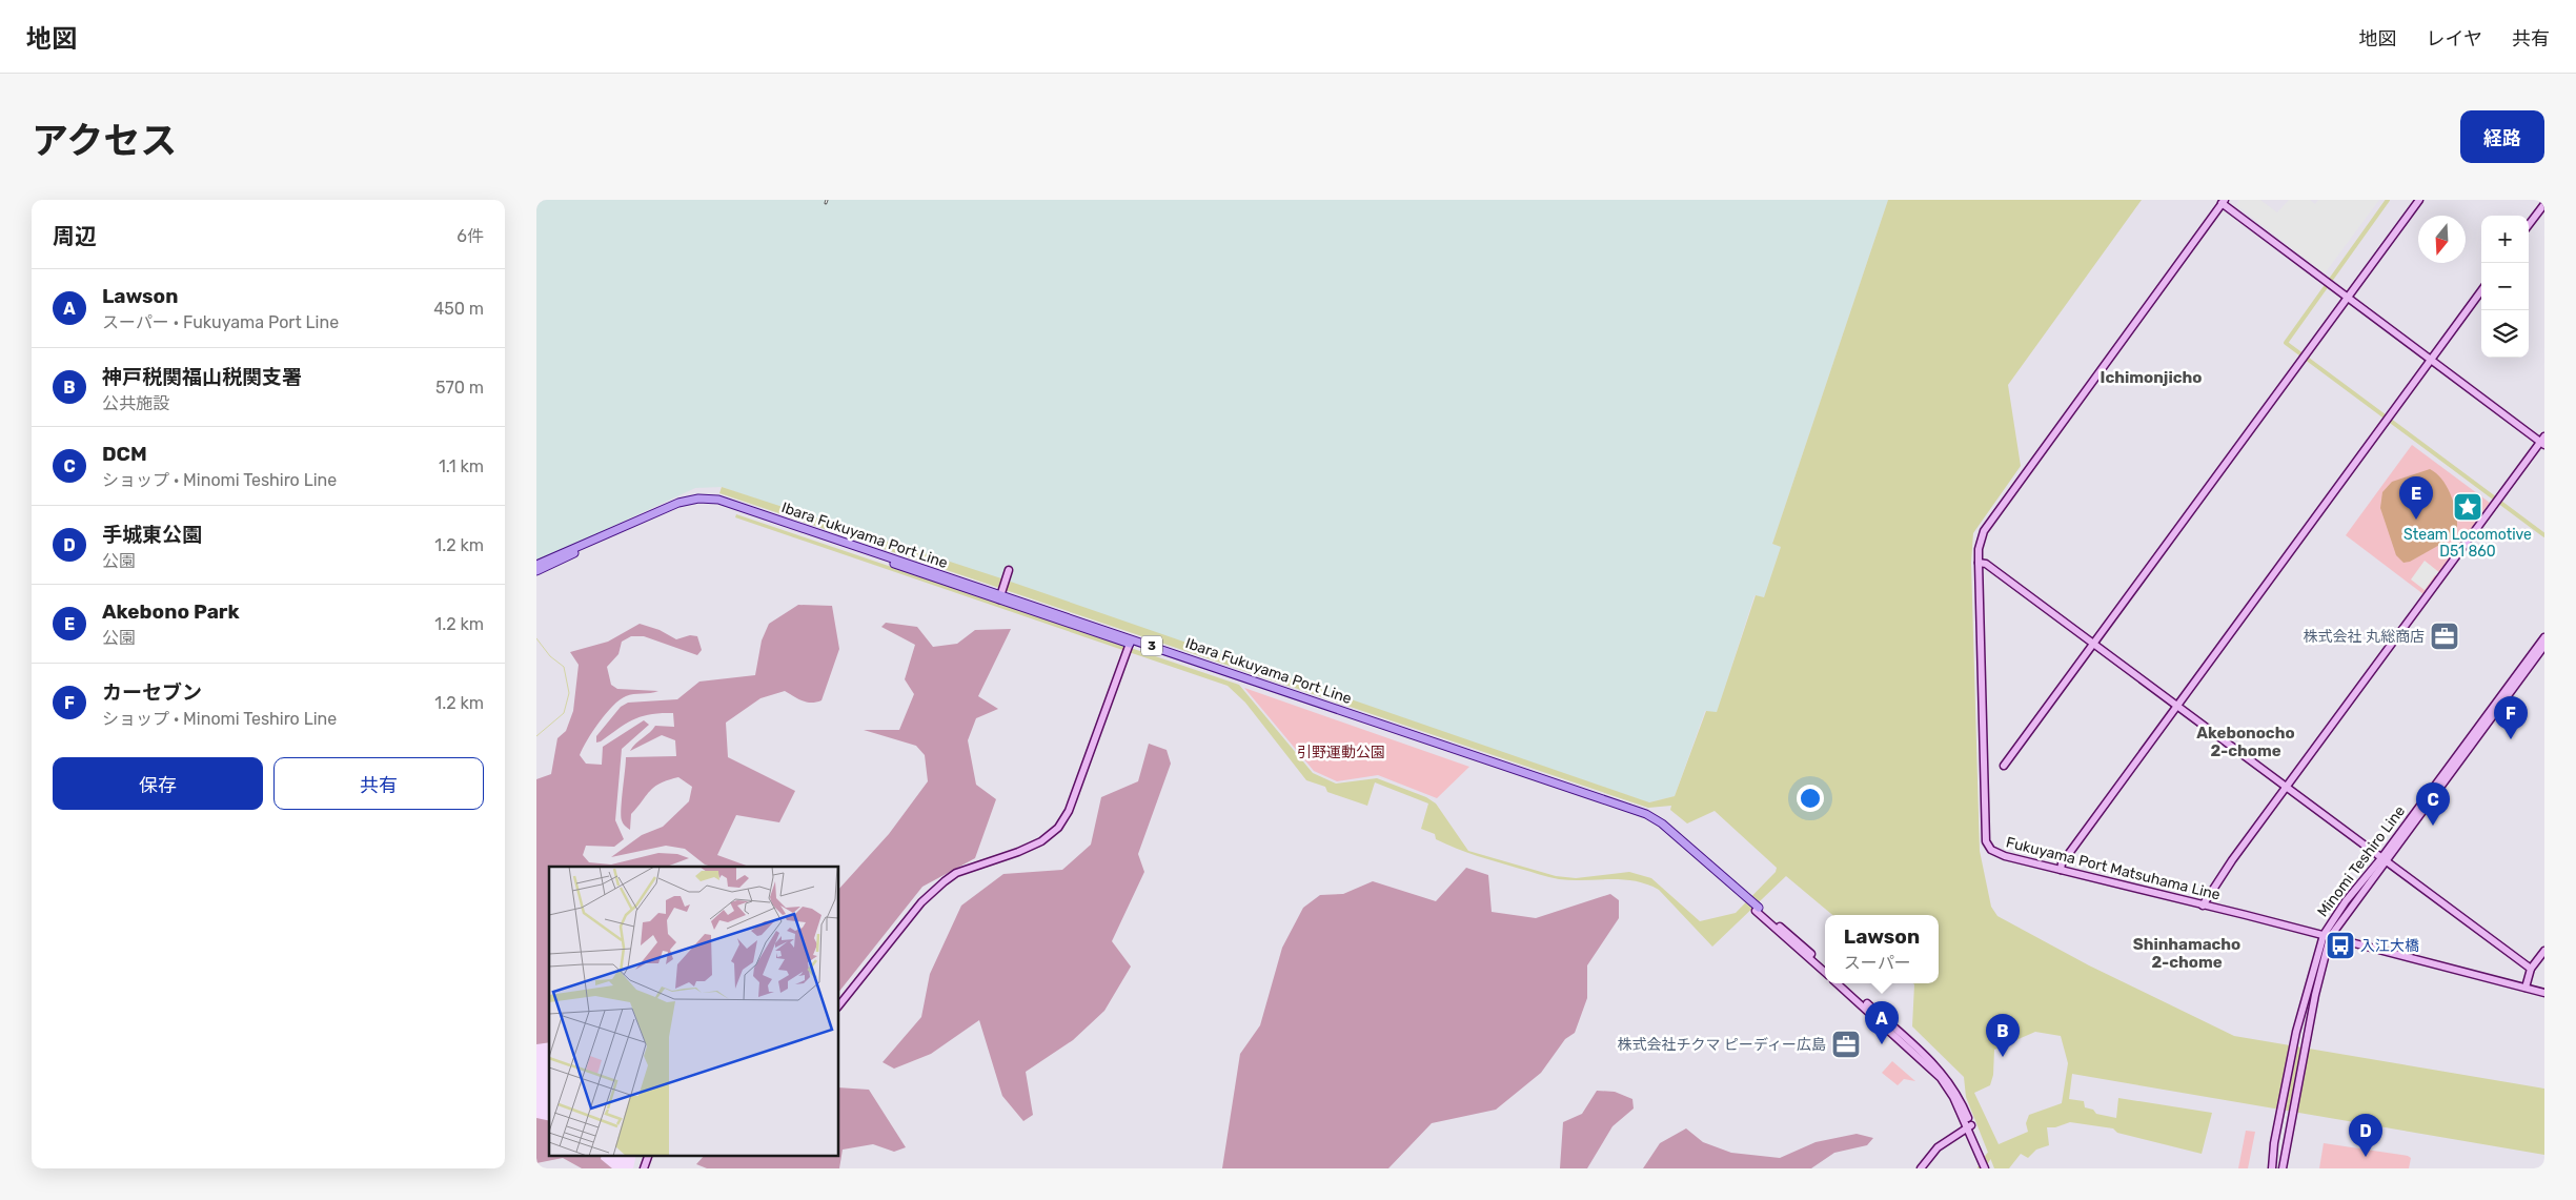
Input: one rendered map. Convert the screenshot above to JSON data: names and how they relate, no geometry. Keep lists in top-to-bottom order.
{
  "streets": {
    "main road": ["Ibara Fukuyama Port Line", "3"],
    "street": ["Minomi Teshiro Line", "Fukuyama Port Matsuhama Line"]
  },
  "crossings": [
    ["Minomi Teshiro Line", "Fukuyama Port Matsuhama Line"]
  ],
  "districts": ["Ichimonjicho", "Akebonocho 2-chome", "Shinhamacho 2-chome"],
  "parks": ["引野運動公園"],
  "places": {
    "place": ["Steam Locomotive D51 860"],
    "office": ["株式会社 丸総商店", "株式会社チクマ ピーディー広島"],
    "bus stop": ["入江大橋"]
  },
  "north": "bottom",
  "page": {
    "header": "地図",
    "nav": ["地図", "レイヤ", "共有"],
    "title": "アクセス",
    "buttons": [
      "経路",
      ["保存", "共有"]
    ],
    "heading": ["周辺", "6件"],
    "map_buttons": ["+", "−"],
    "list": [
      {
        "mark": "A",
        "name": "Lawson",
        "note": "スーパー · Fukuyama Port Line",
        "value": "450 m"
      },
      {
        "mark": "B",
        "name": "神戸税関福山税関支署",
        "note": "公共施設",
        "value": "570 m"
      },
      {
        "mark": "C",
        "name": "DCM",
        "note": "ショップ · Minomi Teshiro Line",
        "value": "1.1 km"
      },
      {
        "mark": "D",
        "name": "手城東公園",
        "note": "公園",
        "value": "1.2 km"
      },
      {
        "mark": "E",
        "name": "Akebono Park",
        "note": "公園",
        "value": "1.2 km"
      },
      {
        "mark": "F",
        "name": "カーセブン",
        "note": "ショップ · Minomi Teshiro Line",
        "value": "1.2 km"
      }
    ],
    "pins": [
      "E",
      "F",
      "C",
      "A",
      "B",
      "D"
    ],
    "popup": ["Lawson", "スーパー"]
  }
}
